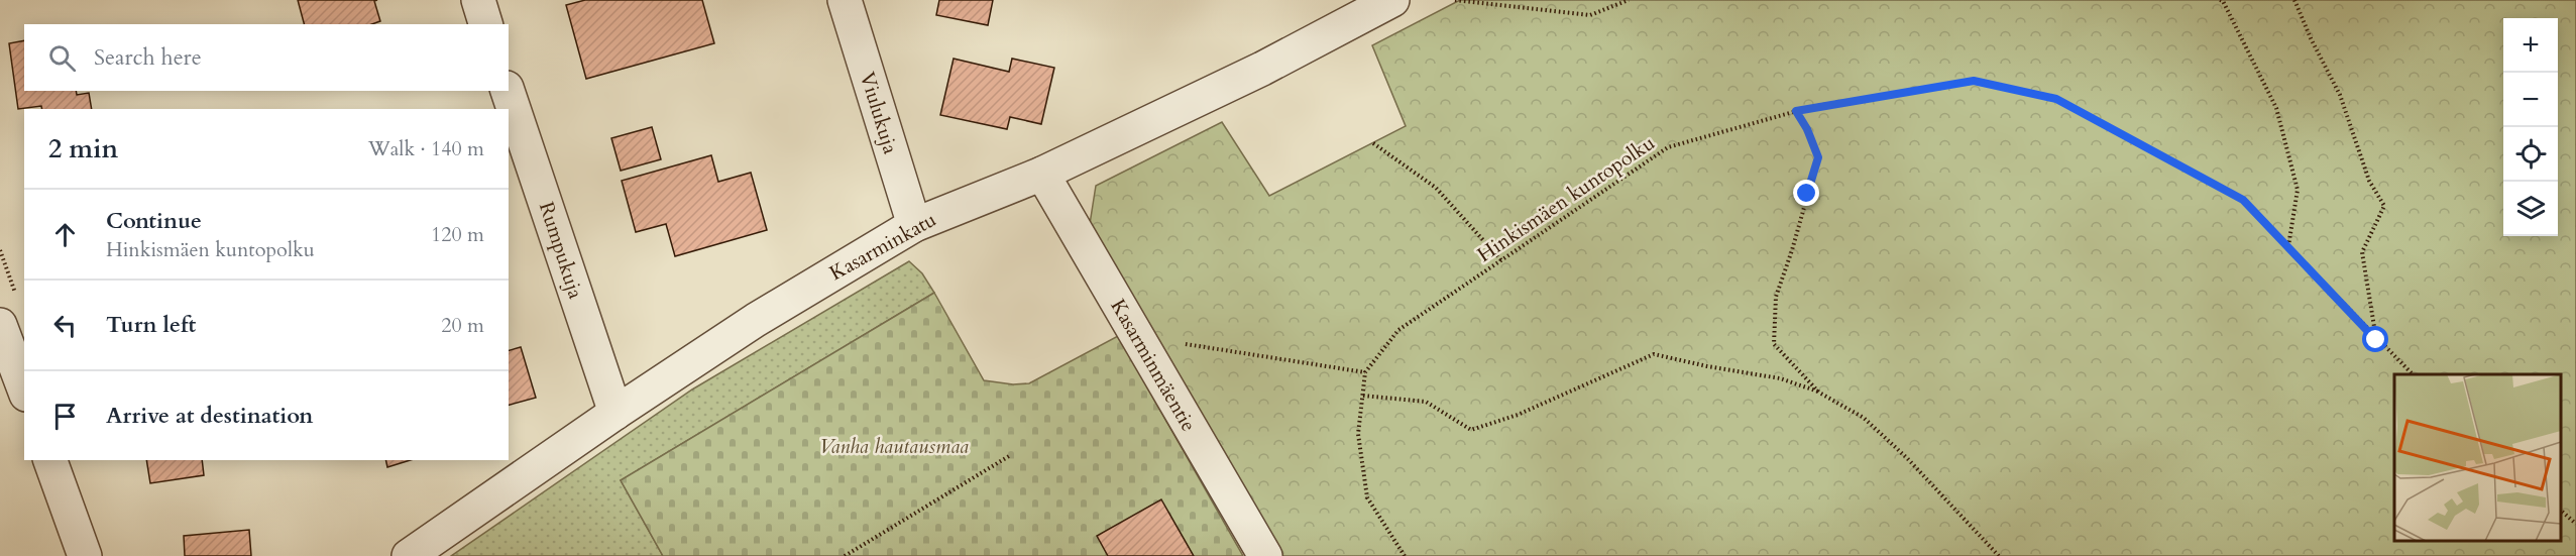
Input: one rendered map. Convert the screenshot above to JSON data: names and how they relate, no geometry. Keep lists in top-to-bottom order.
{
  "streets": {
    "street": [
      "Viulukuja",
      "Kasarminkatu",
      "Rumpukuja",
      "Kasarminmäentie"
    ],
    "path": ["Hinkismäen kuntopolku"]
  },
  "crossings": [
    ["Viulukuja", "Kasarminkatu"],
    ["Kasarminkatu", "Rumpukuja"],
    ["Kasarminkatu", "Kasarminmäentie"]
  ],
  "parks": ["Vanha hautausmaa"],
  "page": {
    "map_buttons": ["+", "−"],
    "search": "Search here",
    "heading": ["2 min", "Walk · 140 m"],
    "list": [
      ["Continue", "Hinkismäen kuntopolku", "120 m"],
      ["Turn left", "20 m"],
      "Arrive at destination"
    ]
  }
}
